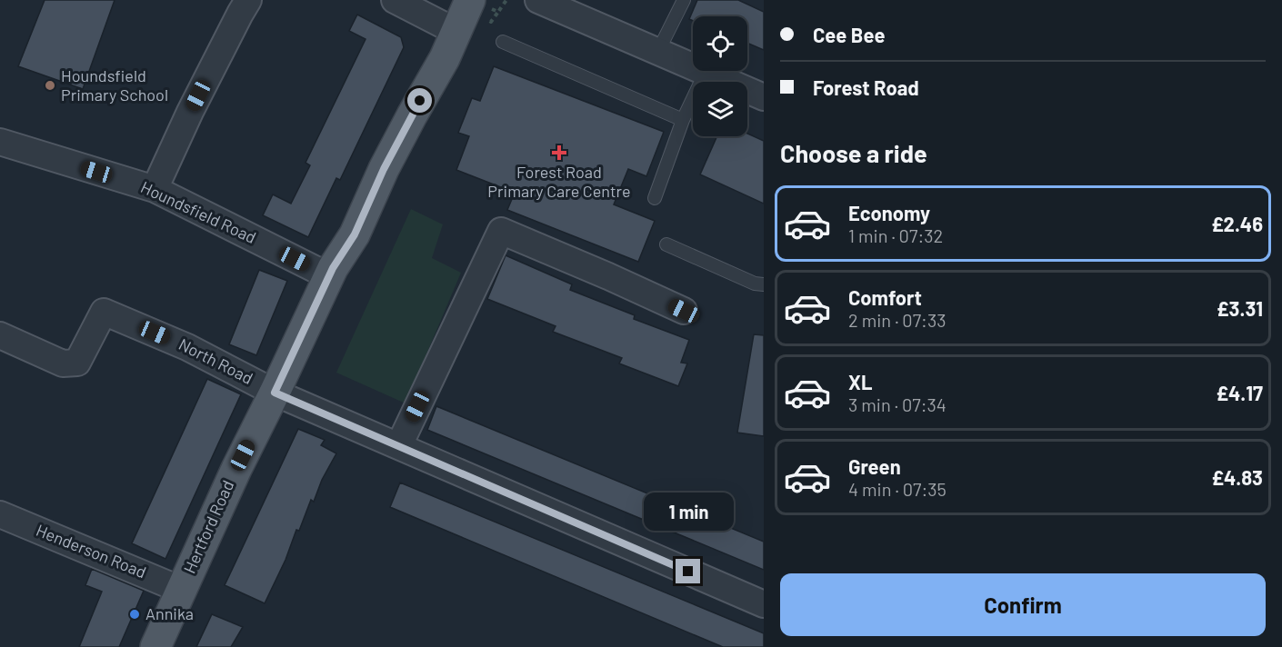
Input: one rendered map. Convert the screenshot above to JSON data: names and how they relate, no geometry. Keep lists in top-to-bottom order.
{
  "streets": {
    "main road": ["Hertford Road"],
    "street": ["Houndsfield Road", "North Road", "Henderson Road"]
  },
  "crossings": [
    ["Houndsfield Road", "Hertford Road"],
    ["North Road", "Hertford Road"],
    ["Hertford Road", "Henderson Road"]
  ],
  "places": {
    "other": ["Houndsfield Primary School", "Annika"],
    "health": ["Forest Road Primary Care Centre"]
  },
  "page": {
    "banner": ["Cee Bee", "Forest Road"],
    "heading": "Choose a ride",
    "list": [
      {
        "name": "Economy",
        "note": "1 min · 07:32",
        "value": "£2.46"
      },
      {
        "name": "Comfort",
        "note": "2 min · 07:33",
        "value": "£3.31"
      },
      {
        "name": "XL",
        "note": "3 min · 07:34",
        "value": "£4.17"
      },
      {
        "name": "Green",
        "note": "4 min · 07:35",
        "value": "£4.83"
      }
    ],
    "bubble": "1 min",
    "buttons": "Confirm"
  }
}
